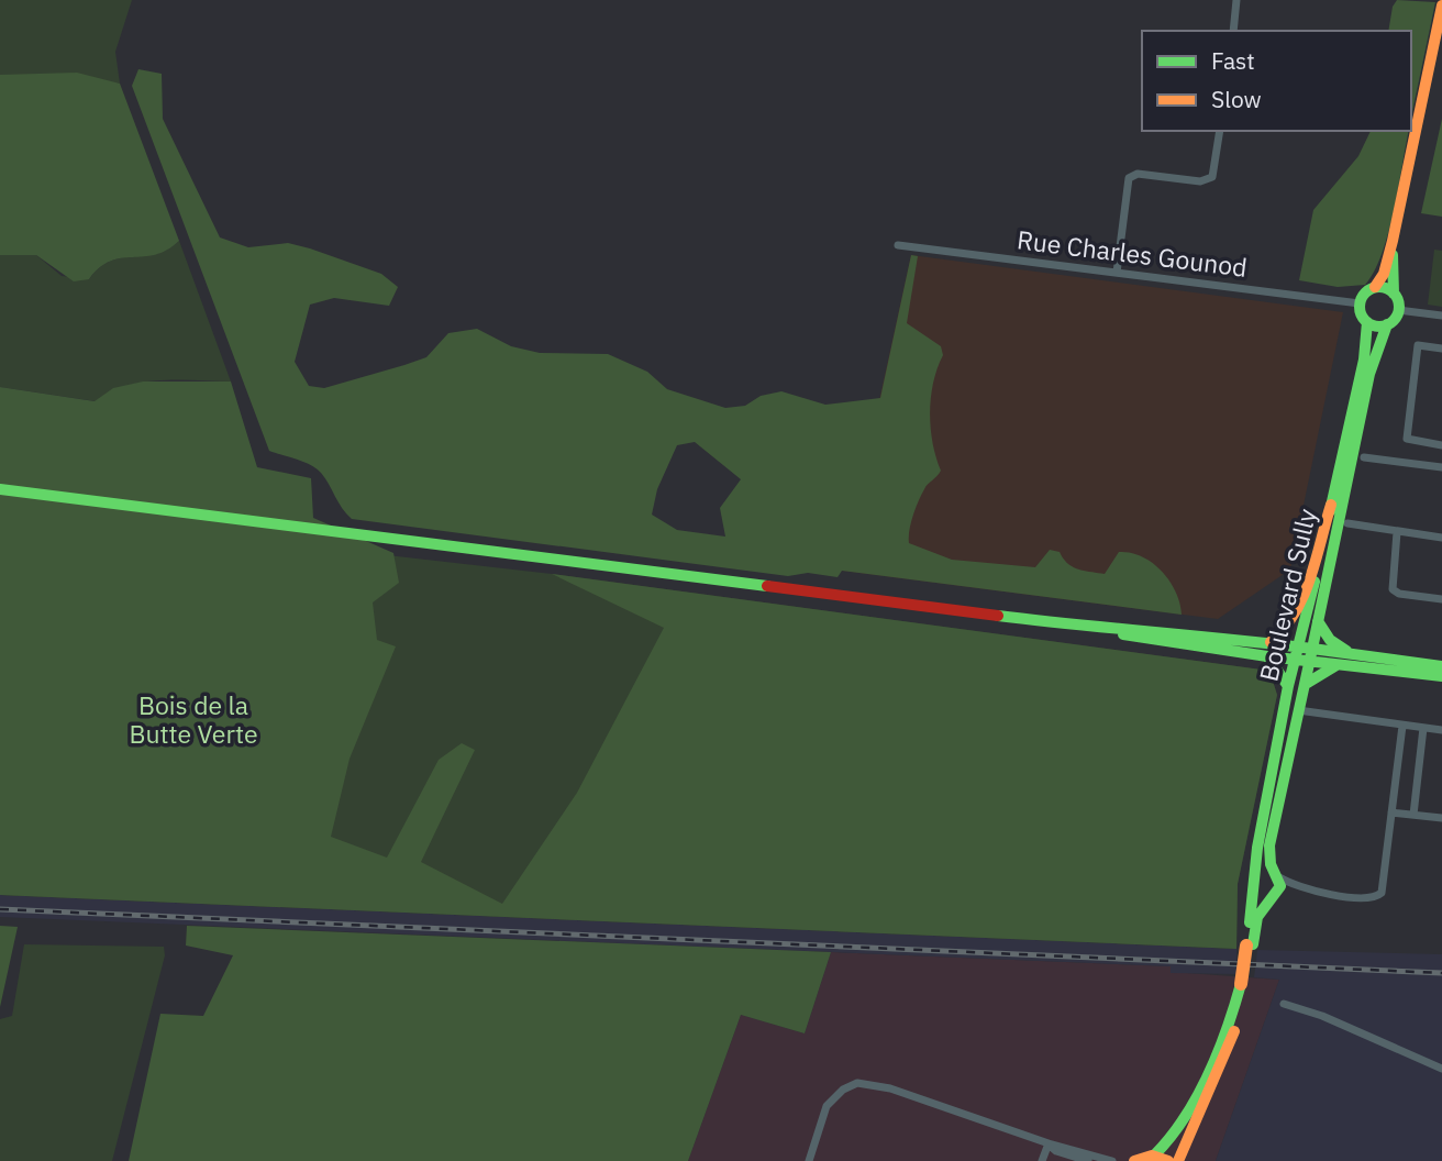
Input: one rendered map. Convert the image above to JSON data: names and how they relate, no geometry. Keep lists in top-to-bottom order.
{
  "streets": {
    "main road": ["Boulevard Sully"],
    "street": ["Rue Charles Gounod"]
  },
  "crossings": [
    ["Rue Charles Gounod", "Boulevard Sully"]
  ],
  "parks": ["Bois de la Butte Verte"],
  "legend": ["Fast", "Slow"]
}
